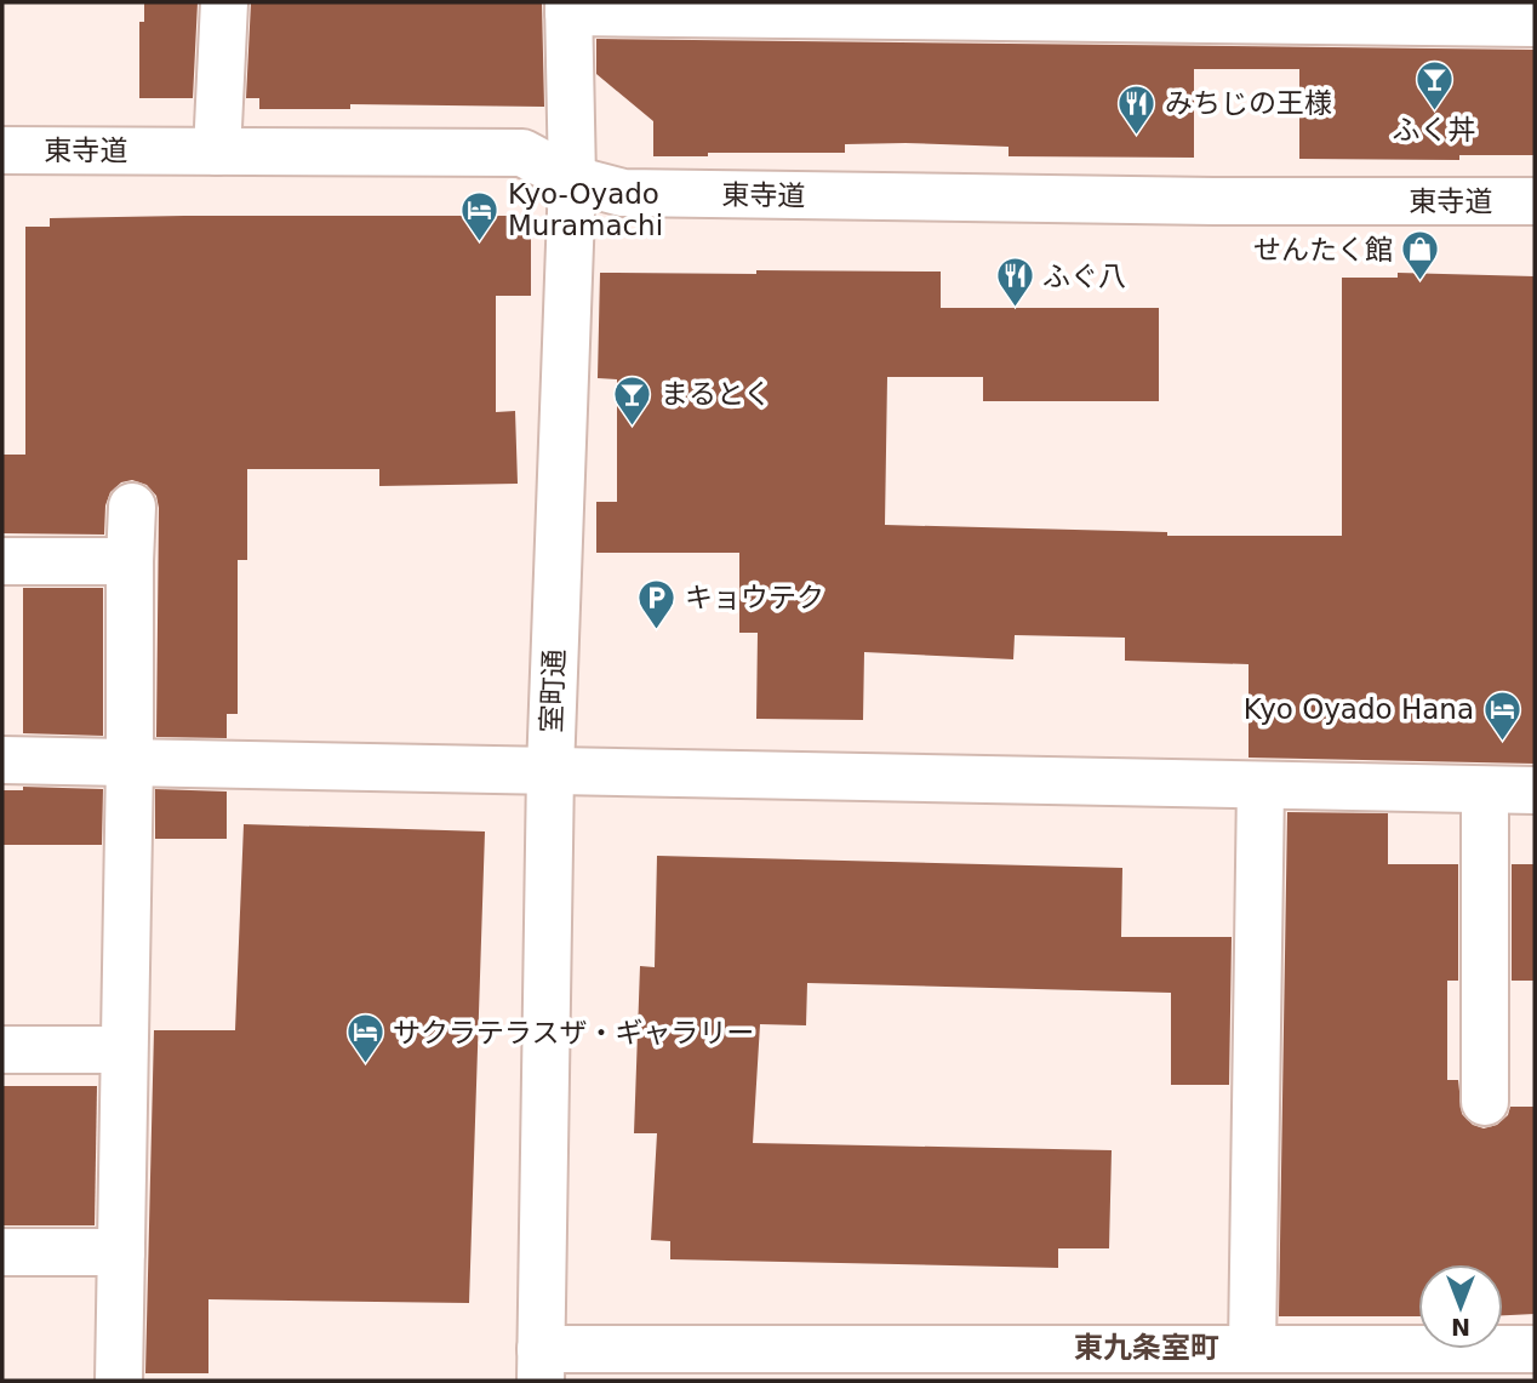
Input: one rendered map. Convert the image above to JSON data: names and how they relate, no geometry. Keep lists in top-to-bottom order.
{
  "streets": {
    "street": ["東寺道", "室町通"]
  },
  "crossings": [
    ["東寺道", "室町通"]
  ],
  "districts": ["東九条室町"],
  "places": {
    "bar": ["ふく丼", "まるとく"],
    "restaurant": ["みちじの王様", "ふぐ八"],
    "hotel": ["Kyo-Oyado Muramachi", "Kyo Oyado Hana", "サクラテラスザ・ギャラリー"],
    "shop": ["せんたく館"],
    "parking": ["キョウテク"]
  },
  "north": "bottom"
}
